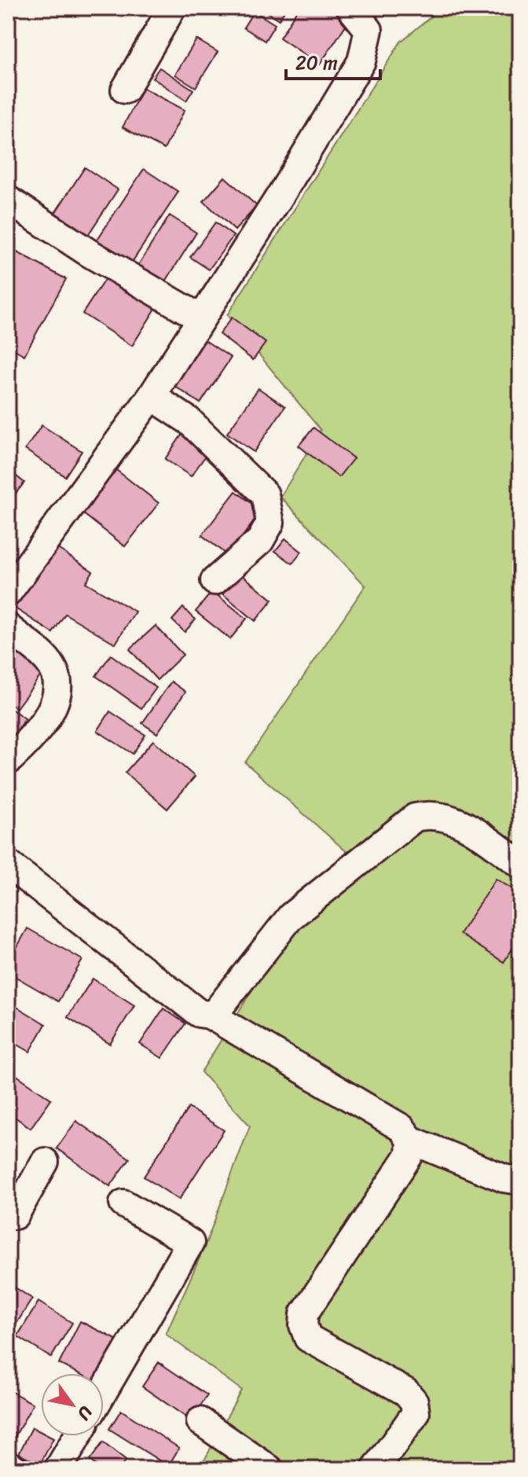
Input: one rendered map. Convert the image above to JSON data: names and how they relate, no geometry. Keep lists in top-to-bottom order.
{
  "scale_bar": "20 m",
  "north": "bottom right"
}
